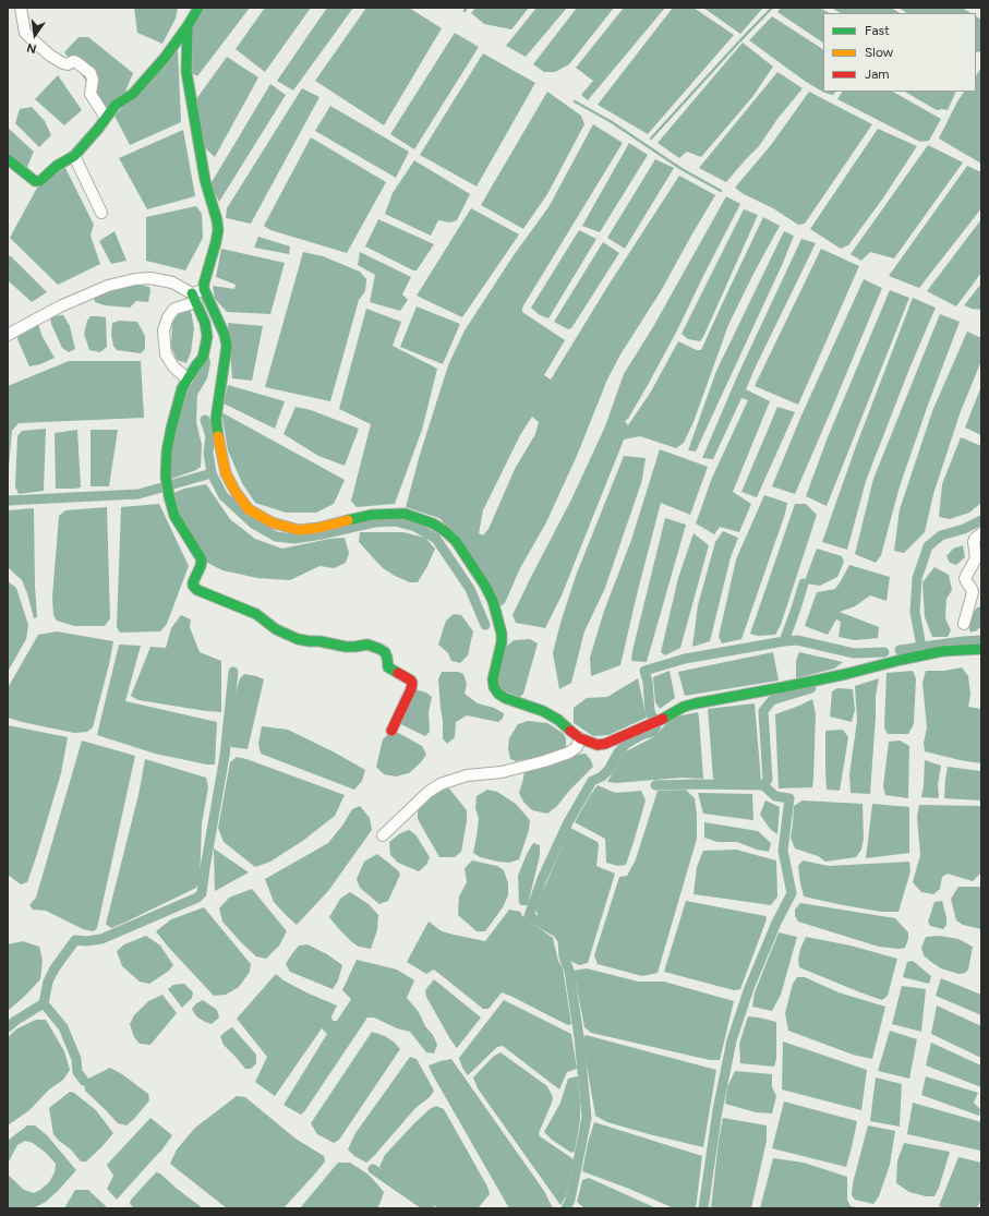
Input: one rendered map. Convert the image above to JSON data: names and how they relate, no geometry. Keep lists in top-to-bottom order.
{
  "legend": ["Fast", "Slow", "Jam"],
  "north": "bottom"
}
